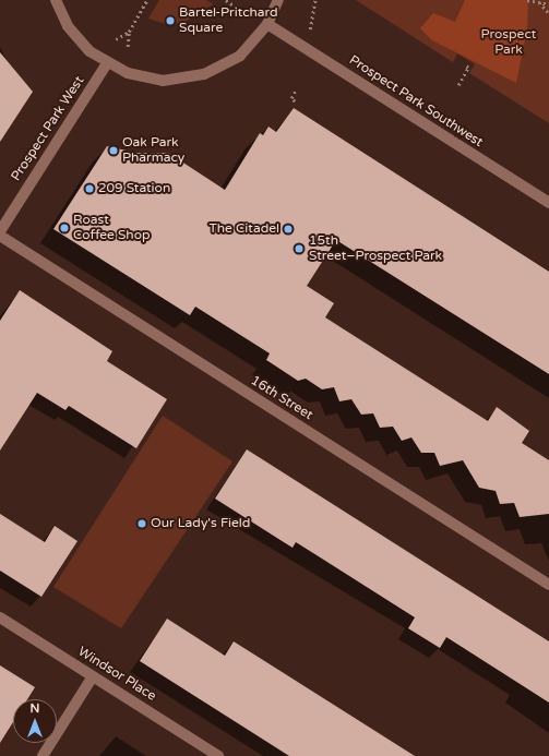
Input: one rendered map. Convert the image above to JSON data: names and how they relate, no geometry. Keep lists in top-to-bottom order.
{
  "streets": {
    "street": [
      "Prospect Park Southwest",
      "Prospect Park West",
      "16th Street",
      "Windsor Place"
    ]
  },
  "parks": ["Prospect Park"],
  "places": [
    "Bartel-Pritchard Square",
    "Oak Park Pharmacy",
    "209 Station",
    "Roast Coffee Shop",
    "The Citadel",
    "15th Street–Prospect Park",
    "Our Lady's Field"
  ],
  "north": "top"
}
